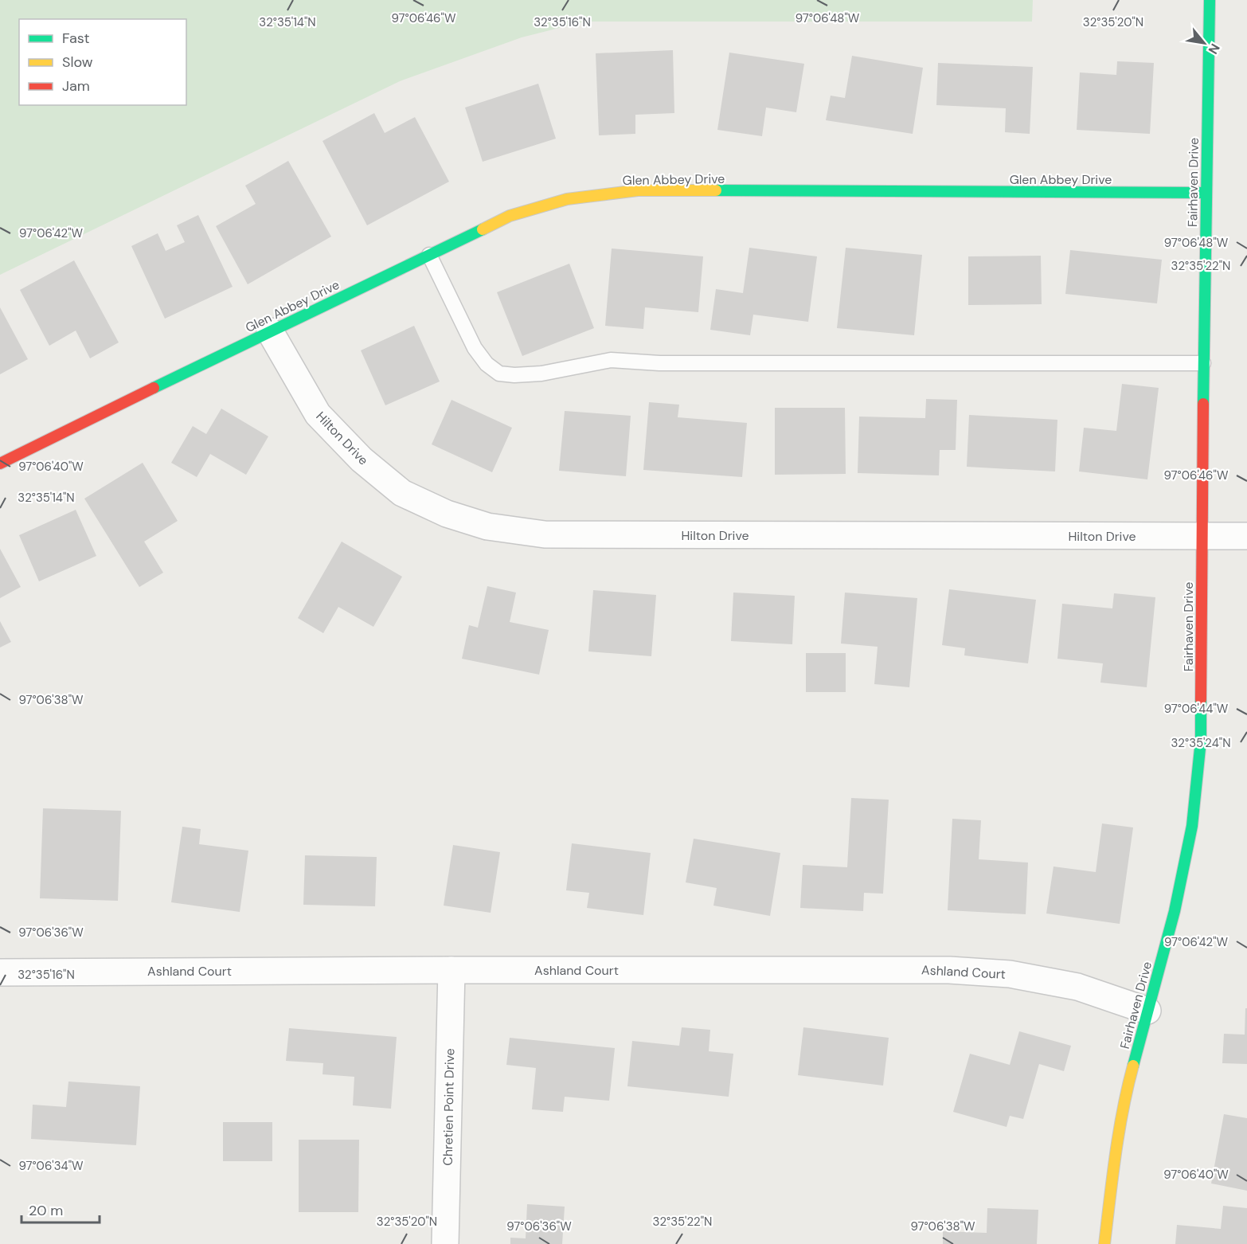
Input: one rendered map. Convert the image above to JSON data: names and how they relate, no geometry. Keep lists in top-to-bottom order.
{
  "streets": {
    "street": [
      "Glen Abbey Drive",
      "Fairhaven Drive",
      "Hilton Drive",
      "Ashland Court",
      "Chretien Point Drive"
    ]
  },
  "crossings": [
    ["Glen Abbey Drive", "Fairhaven Drive"],
    ["Glen Abbey Drive", "Hilton Drive"],
    ["Fairhaven Drive", "Hilton Drive"],
    ["Fairhaven Drive", "Ashland Court"],
    ["Ashland Court", "Chretien Point Drive"]
  ],
  "legend": ["Fast", "Slow", "Jam"],
  "scale_bar": "20 m",
  "north": "bottom right",
  "coordinates": [
    "97°06'46\"W",
    "97°06'48\"W",
    "32°35'14\"N",
    "32°35'16\"N",
    "32°35'20\"N",
    "97°06'42\"W",
    "32°35'22\"N",
    "97°06'40\"W",
    "97°06'38\"W",
    "97°06'44\"W",
    "32°35'24\"N",
    "97°06'36\"W",
    "97°06'34\"W"
  ]
}
